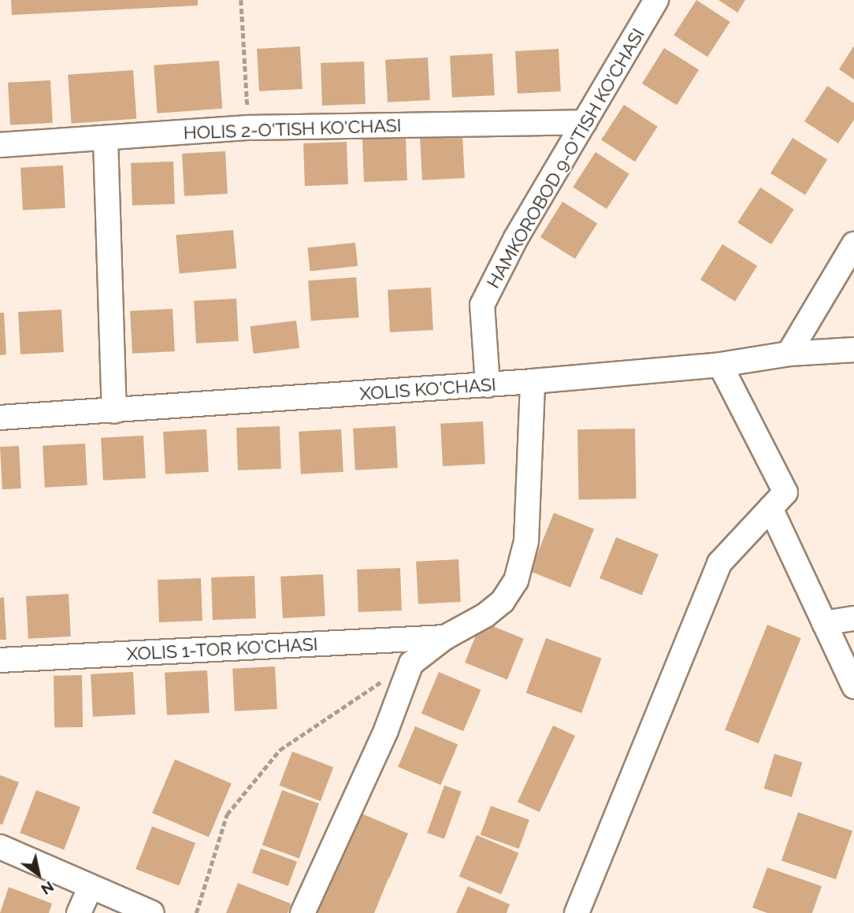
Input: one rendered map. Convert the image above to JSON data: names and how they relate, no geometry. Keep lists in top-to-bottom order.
{
  "streets": {
    "street": [
      "HOLIS 2-O'TISH KO'CHASI",
      "HAMKOROBOD 9-O'TISH KO'CHASI",
      "XOLIS KO'CHASI",
      "XOLIS 1-TOR KO'CHASI"
    ]
  },
  "crossings": [
    ["HOLIS 2-O'TISH KO'CHASI", "HAMKOROBOD 9-O'TISH KO'CHASI"],
    ["HAMKOROBOD 9-O'TISH KO'CHASI", "XOLIS KO'CHASI"]
  ],
  "north": "bottom right"
}
